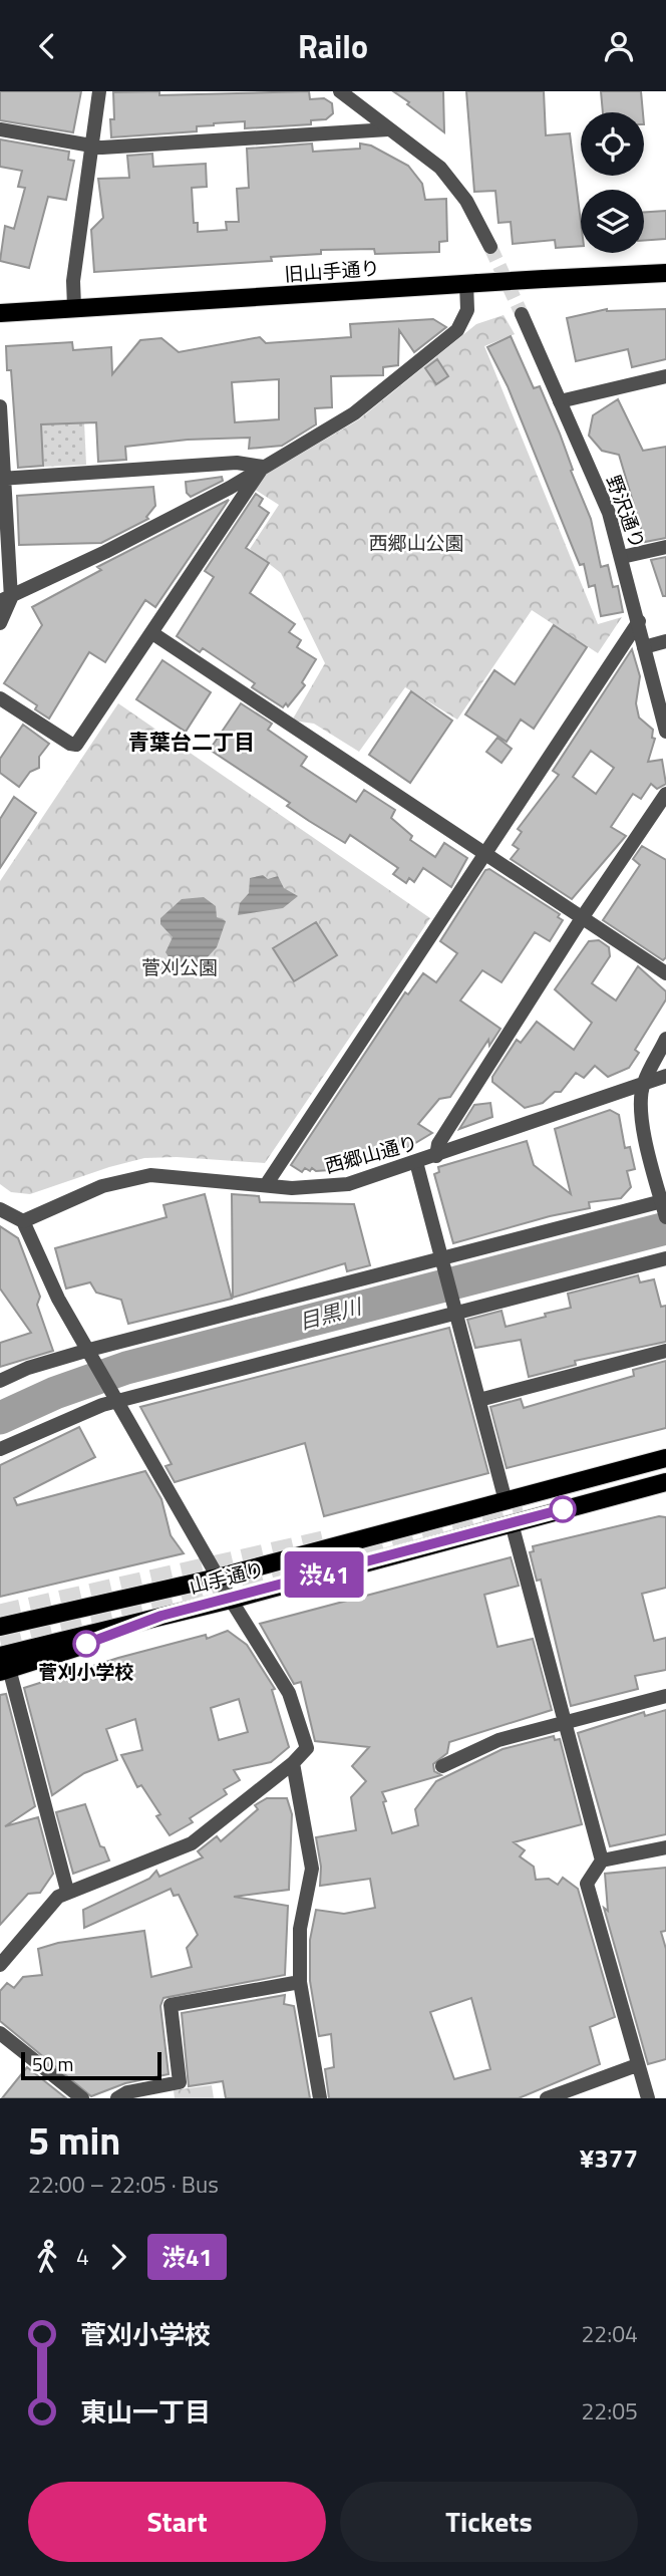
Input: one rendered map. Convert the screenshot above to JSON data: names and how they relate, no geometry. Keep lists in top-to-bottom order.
{
  "streets": {
    "main road": ["旧山手通り", "山手通り"],
    "street": ["野沢通り", "西郷山通り"]
  },
  "districts": ["青葉台二丁目"],
  "water": ["目黒川"],
  "parks": ["西郷山公園", "菅刈公園"],
  "places": ["菅刈小学校"],
  "lines": ["bus line 渋41"],
  "scale_bar": "50 m",
  "page": {
    "header": "Railo",
    "on_map": "渋41",
    "scale": "50 m",
    "heading": ["5 min", "22:00 – 22:05 · Bus", "¥377"],
    "legs": ["4", "渋41"],
    "list": [
      {
        "name": "菅刈小学校",
        "value": "22:04"
      },
      {
        "name": "東山一丁目",
        "value": "22:05"
      }
    ],
    "buttons": ["Start", "Tickets"]
  }
}
